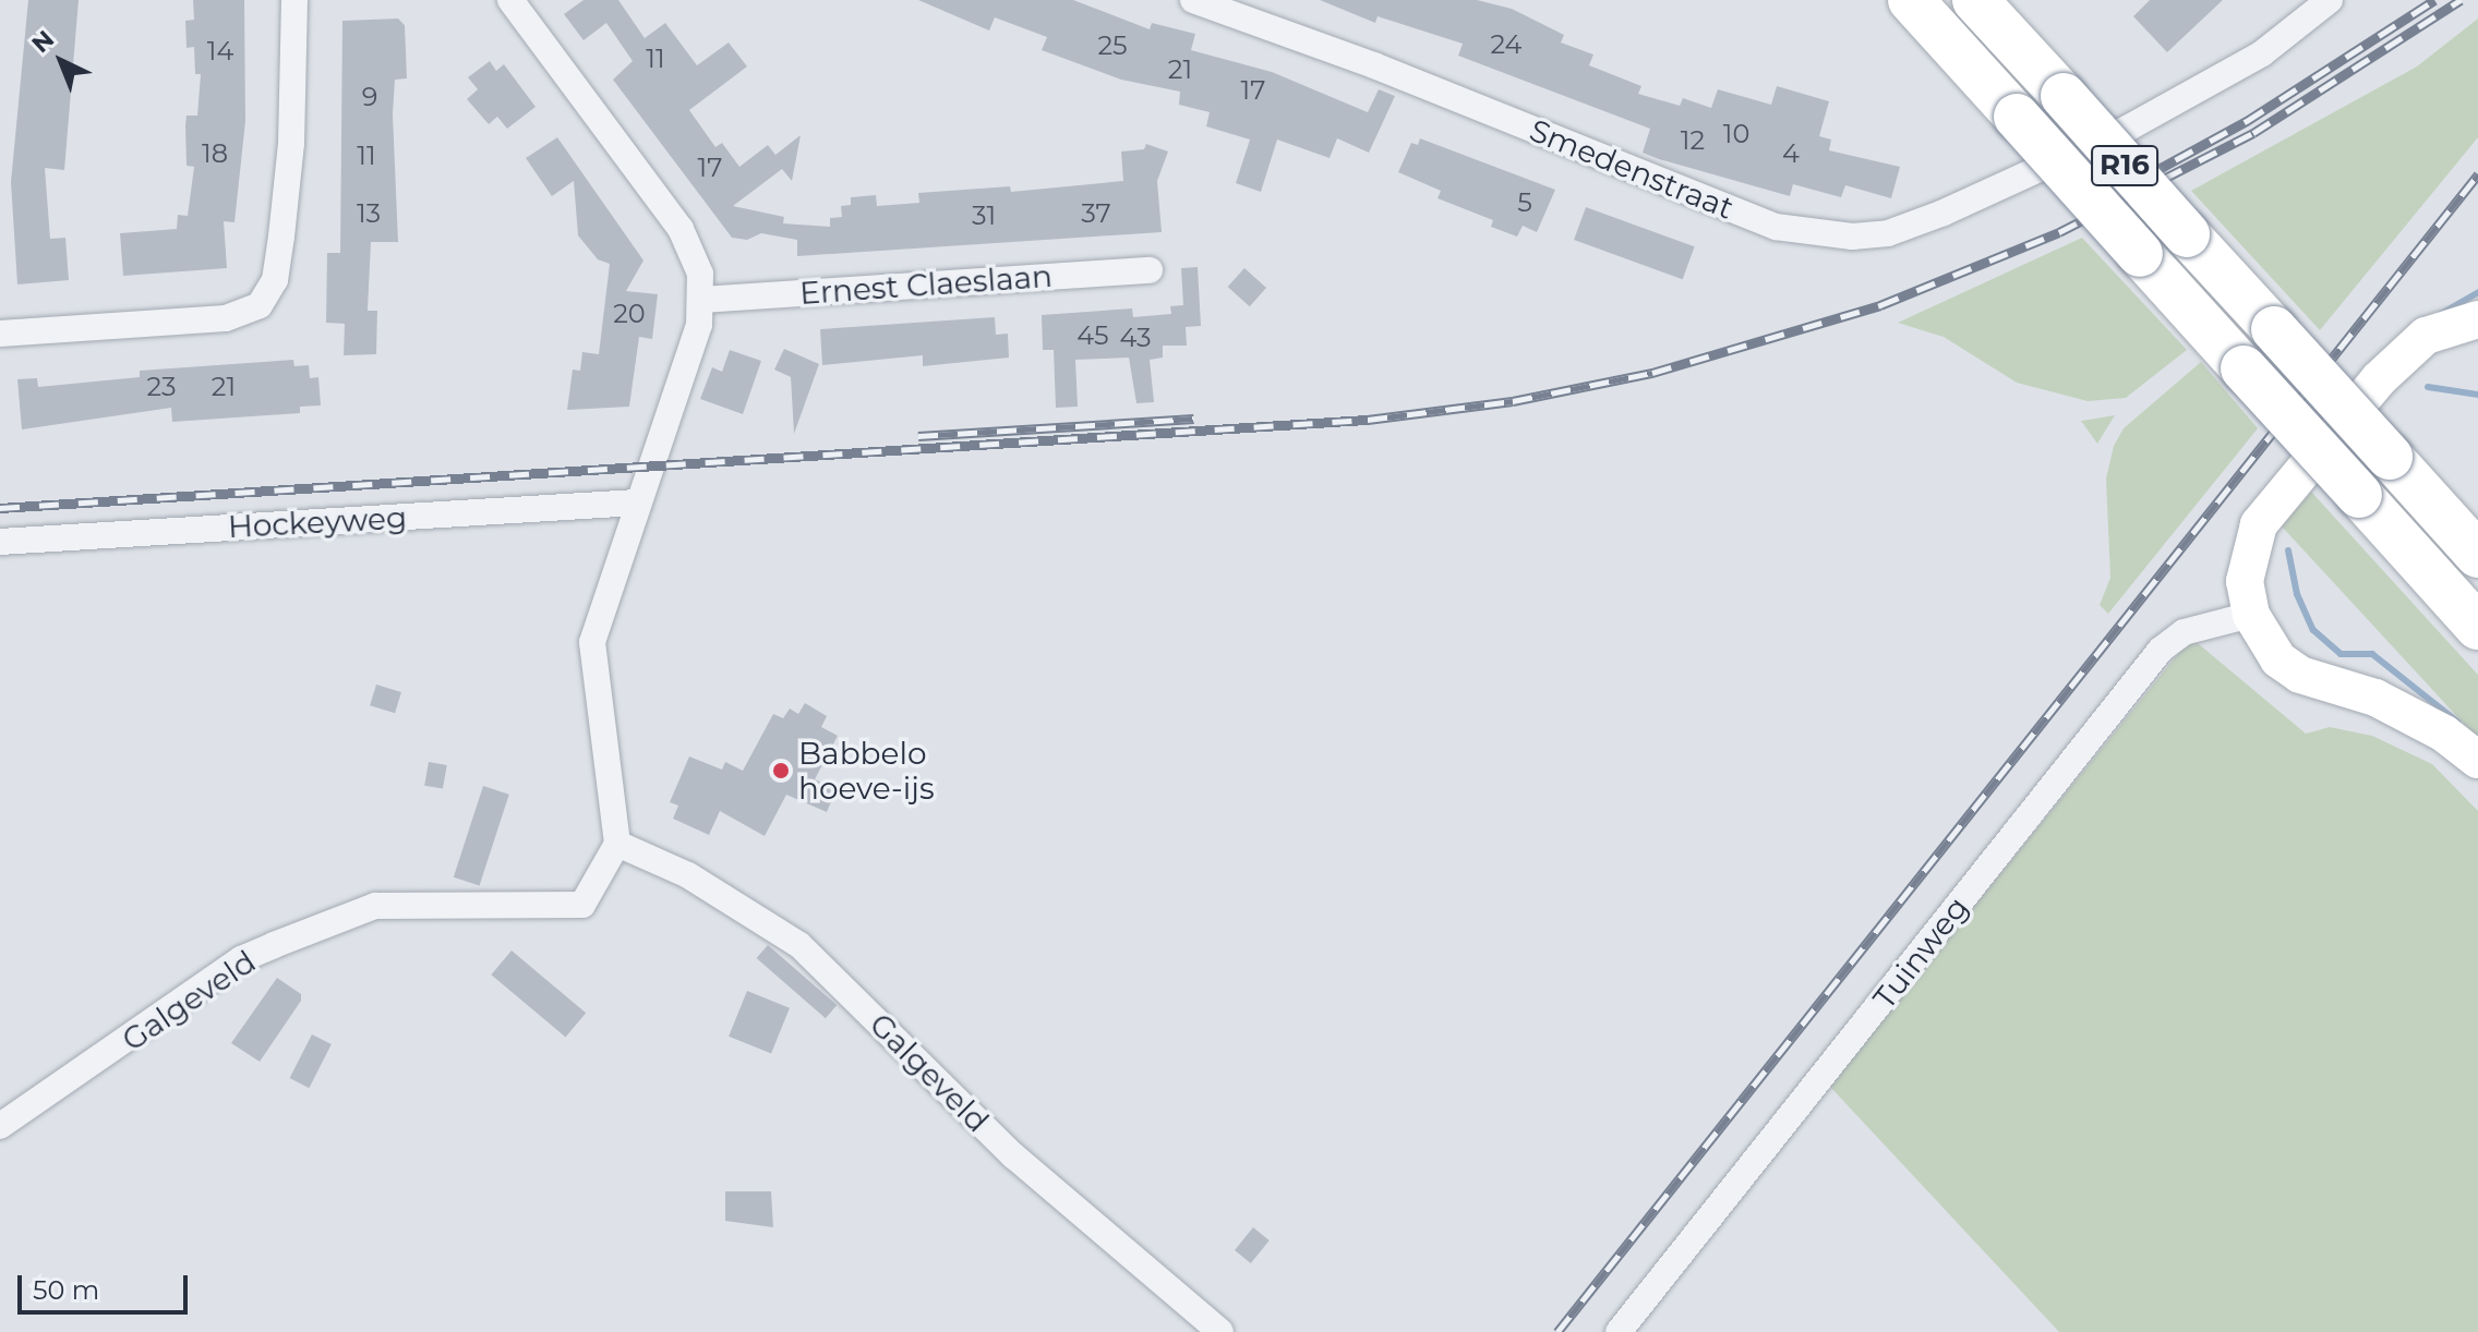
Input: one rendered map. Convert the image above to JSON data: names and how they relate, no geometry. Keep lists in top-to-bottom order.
{
  "streets": {
    "highway": ["R16"],
    "street": [
      "Smedenstraat",
      "Ernest Claeslaan",
      "Hockeyweg",
      "Tuinweg",
      "Galgeveld"
    ]
  },
  "places": ["Babbelo hoeve-ijs"],
  "house_numbers": [
    "24",
    "25",
    "14",
    "11",
    "21",
    "17",
    "9",
    "10",
    "12",
    "18",
    "4",
    "11",
    "17",
    "5",
    "13",
    "37",
    "31",
    "20",
    "45",
    "43",
    "23",
    "21"
  ],
  "scale_bar": "50 m",
  "north": "top left"
}
